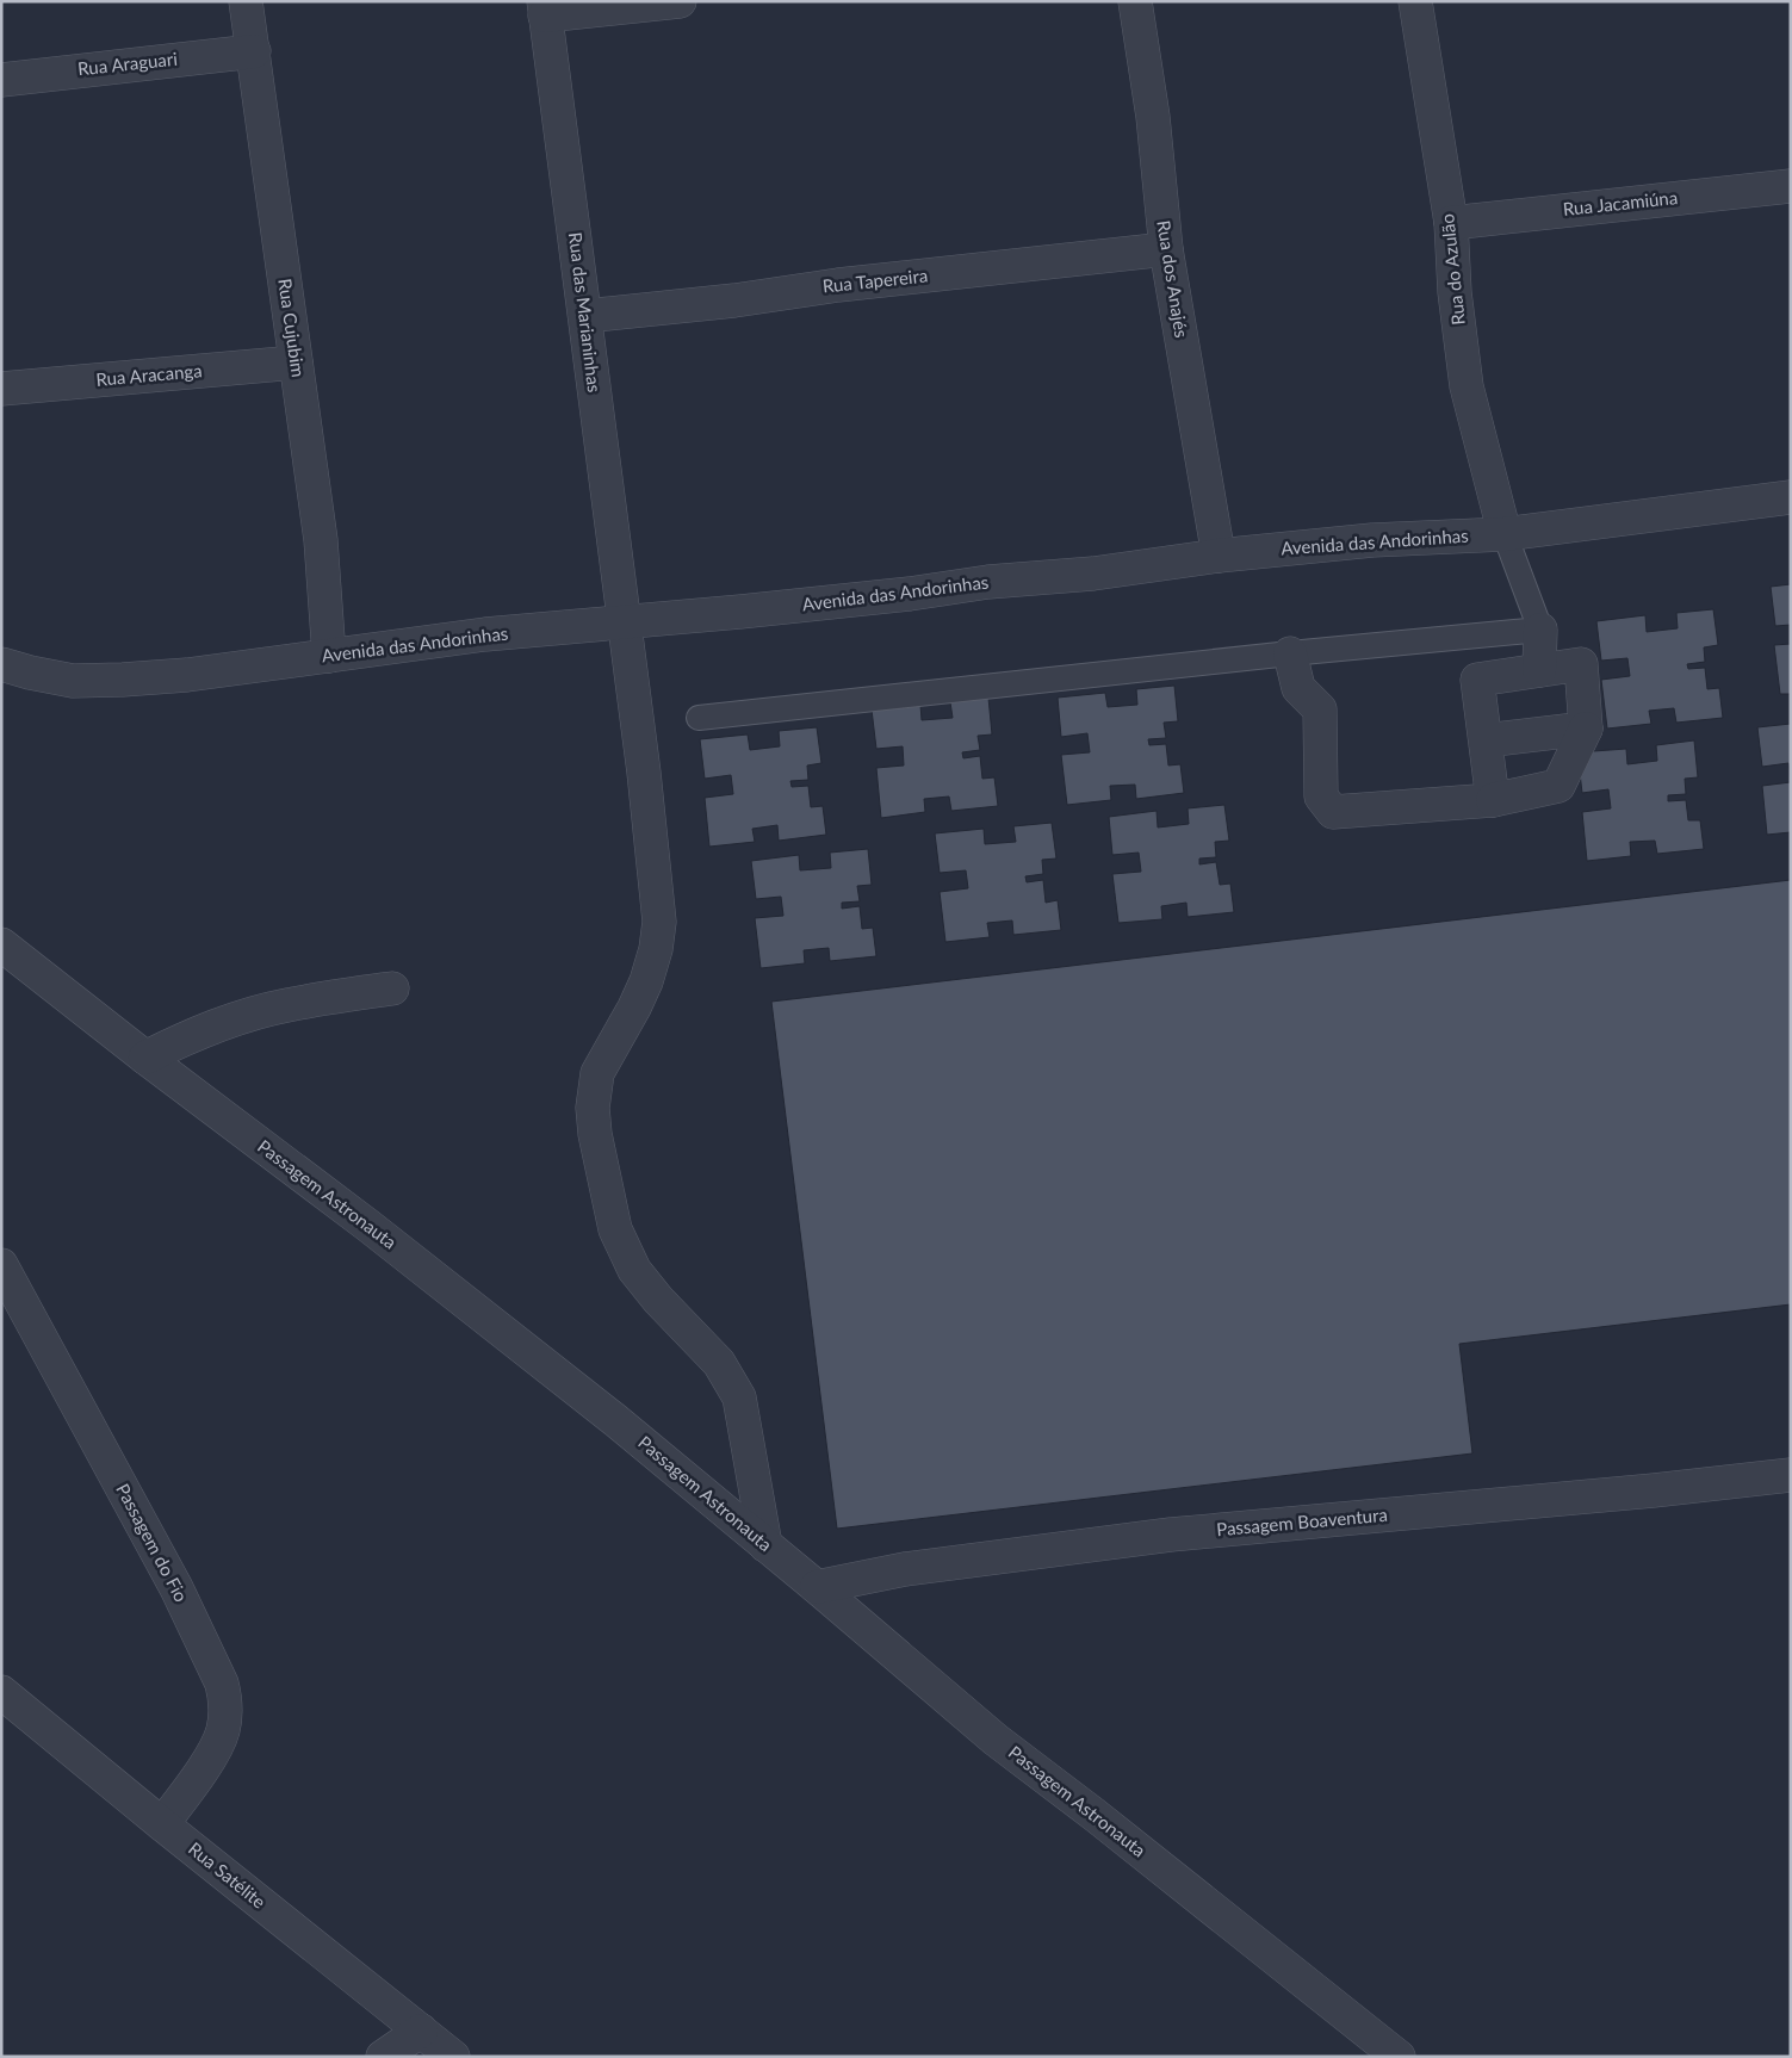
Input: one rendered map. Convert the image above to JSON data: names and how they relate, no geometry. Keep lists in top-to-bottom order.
{
  "streets": {
    "street": [
      "Rua Araguari",
      "Rua Jacamiúna",
      "Rua do Azulão",
      "Rua dos Anajés",
      "Rua Tapereira",
      "Rua das Marianinhas",
      "Rua Cujubim",
      "Rua Aracanga",
      "Avenida das Andorinhas",
      "Passagem Astronauta",
      "Passagem Boaventura",
      "Passagem do Fio",
      "Rua Satélite"
    ]
  },
  "crossings": [
    ["Rua Araguari", "Rua Cujubim"],
    ["Rua Jacamiúna", "Rua do Azulão"],
    ["Rua do Azulão", "Avenida das Andorinhas"],
    ["Rua dos Anajés", "Rua Tapereira"],
    ["Rua dos Anajés", "Avenida das Andorinhas"],
    ["Rua Tapereira", "Rua das Marianinhas"],
    ["Rua das Marianinhas", "Avenida das Andorinhas"],
    ["Rua das Marianinhas", "Passagem Astronauta"],
    ["Rua Cujubim", "Rua Aracanga"],
    ["Rua Cujubim", "Avenida das Andorinhas"],
    ["Passagem Astronauta", "Passagem Boaventura"],
    ["Passagem do Fio", "Rua Satélite"]
  ]
}
